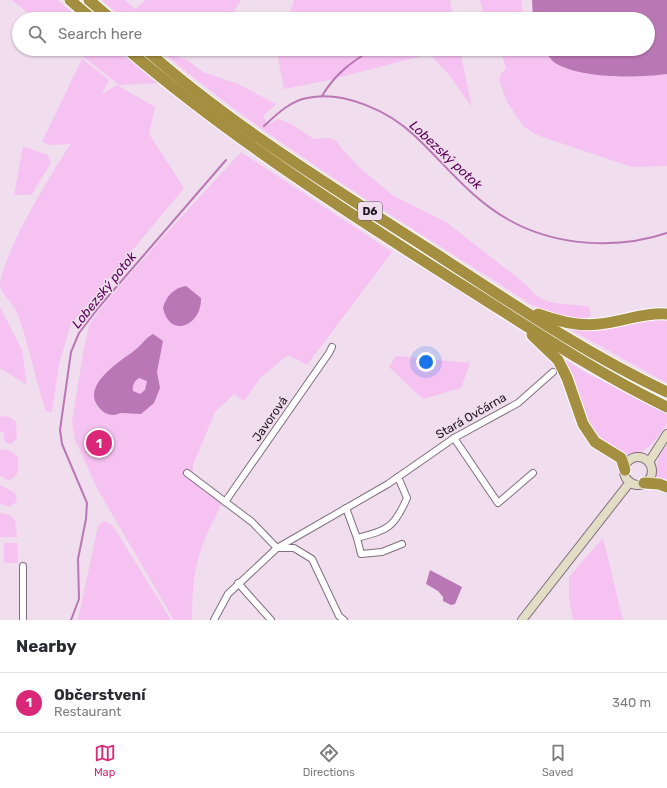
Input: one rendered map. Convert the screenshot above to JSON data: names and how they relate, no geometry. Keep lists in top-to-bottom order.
{
  "streets": {
    "highway": ["D6"],
    "street": ["Stará Ovčárna", "Javorová"]
  },
  "water": ["Lobezský potok"],
  "page": {
    "search": "Search here",
    "pins": "1",
    "heading": "Nearby",
    "list": [
      {
        "mark": "1",
        "name": "Občerstvení",
        "note": "Restaurant",
        "value": "340 m"
      }
    ],
    "nav": ["Map", "Directions", "Saved"]
  }
}
